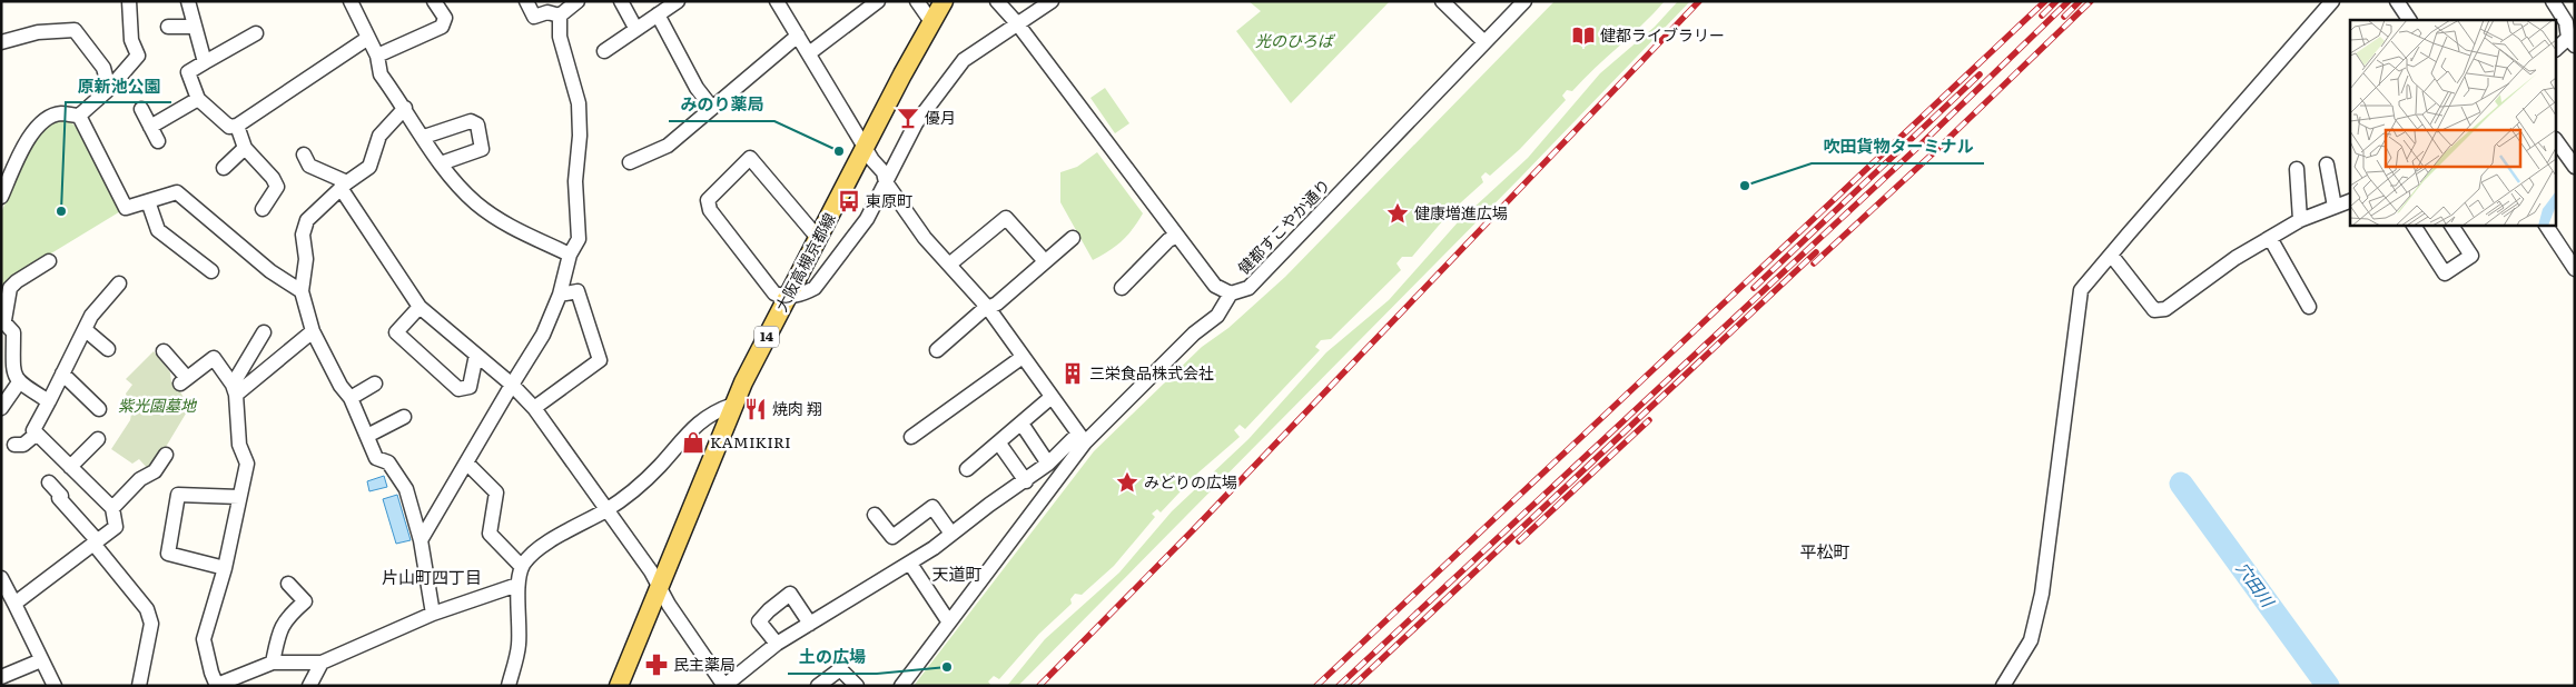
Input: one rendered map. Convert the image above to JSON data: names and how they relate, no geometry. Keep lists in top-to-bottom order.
{
  "streets": {
    "main road": ["大阪高槻京都線", "14"],
    "street": ["健都すこやか通り"]
  },
  "districts": ["平松町", "天道町", "片山町四丁目"],
  "water": ["穴田川"],
  "parks": ["光のひろば", "紫光園墓地"],
  "places": {
    "library": ["健都ライブラリー"],
    "bar": ["優月"],
    "other": [
      "みのり薬局",
      "吹田貨物ターミナル",
      "原新池公園",
      "土の広場"
    ],
    "bus stop": ["東原町"],
    "place": ["健康増進広場", "みどりの広場"],
    "building": ["三栄食品株式会社"],
    "restaurant": ["焼肉 翔"],
    "shop": ["KAMIKIRI"],
    "pharmacy": ["民主薬局"]
  }
}
